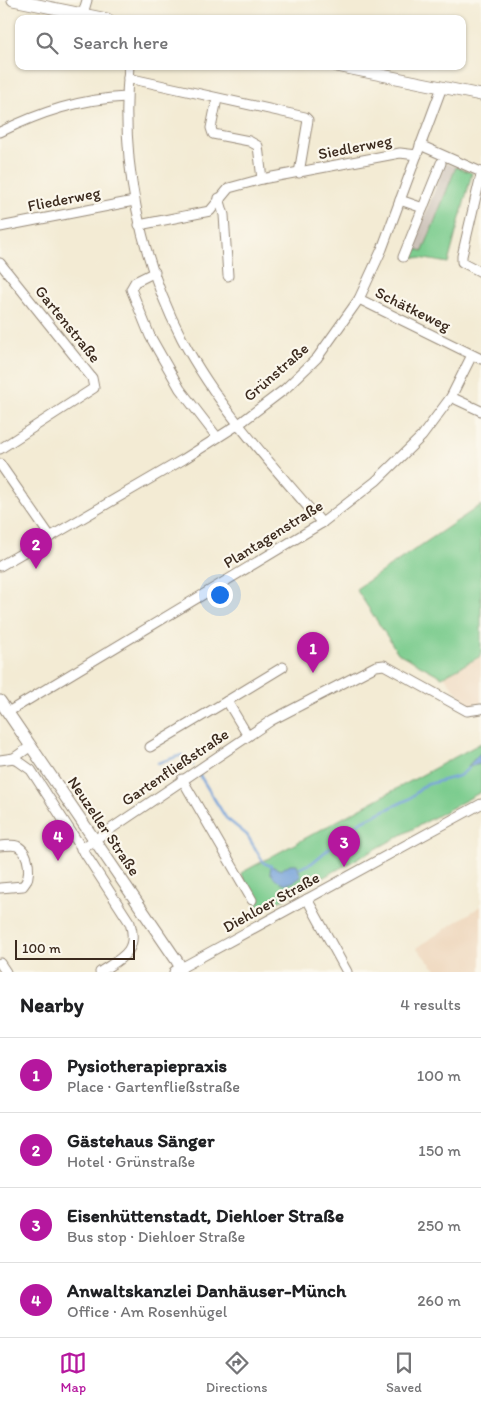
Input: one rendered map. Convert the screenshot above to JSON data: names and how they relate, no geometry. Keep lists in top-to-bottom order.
{
  "streets": {
    "main road": ["Neuzeller Straße"],
    "street": [
      "Siedlerweg",
      "Fliederweg",
      "Schätkeweg",
      "Gartenstraße",
      "Grünstraße",
      "Plantagenstraße",
      "Gartenfließstraße",
      "Diehloer Straße"
    ]
  },
  "crossings": [
    ["Siedlerweg", "Grünstraße"],
    ["Schätkeweg", "Grünstraße"],
    ["Schätkeweg", "Plantagenstraße"],
    ["Plantagenstraße", "Neuzeller Straße"],
    ["Gartenfließstraße", "Neuzeller Straße"],
    ["Gartenfließstraße", "Diehloer Straße"],
    ["Neuzeller Straße", "Diehloer Straße"]
  ],
  "scale_bar": "100 m",
  "page": {
    "search": "Search here",
    "pins": [
      "2",
      "1",
      "4",
      "3"
    ],
    "scale": "100 m",
    "heading": ["Nearby", "4 results"],
    "list": [
      {
        "mark": "1",
        "name": "Pysiotherapiepraxis",
        "note": "Place · Gartenfließstraße",
        "value": "100 m"
      },
      {
        "mark": "2",
        "name": "Gästehaus Sänger",
        "note": "Hotel · Grünstraße",
        "value": "150 m"
      },
      {
        "mark": "3",
        "name": "Eisenhüttenstadt, Diehloer Straße",
        "note": "Bus stop · Diehloer Straße",
        "value": "250 m"
      },
      {
        "mark": "4",
        "name": "Anwaltskanzlei Danhäuser-Münch",
        "note": "Office · Am Rosenhügel",
        "value": "260 m"
      }
    ],
    "nav": ["Map", "Directions", "Saved"]
  }
}
